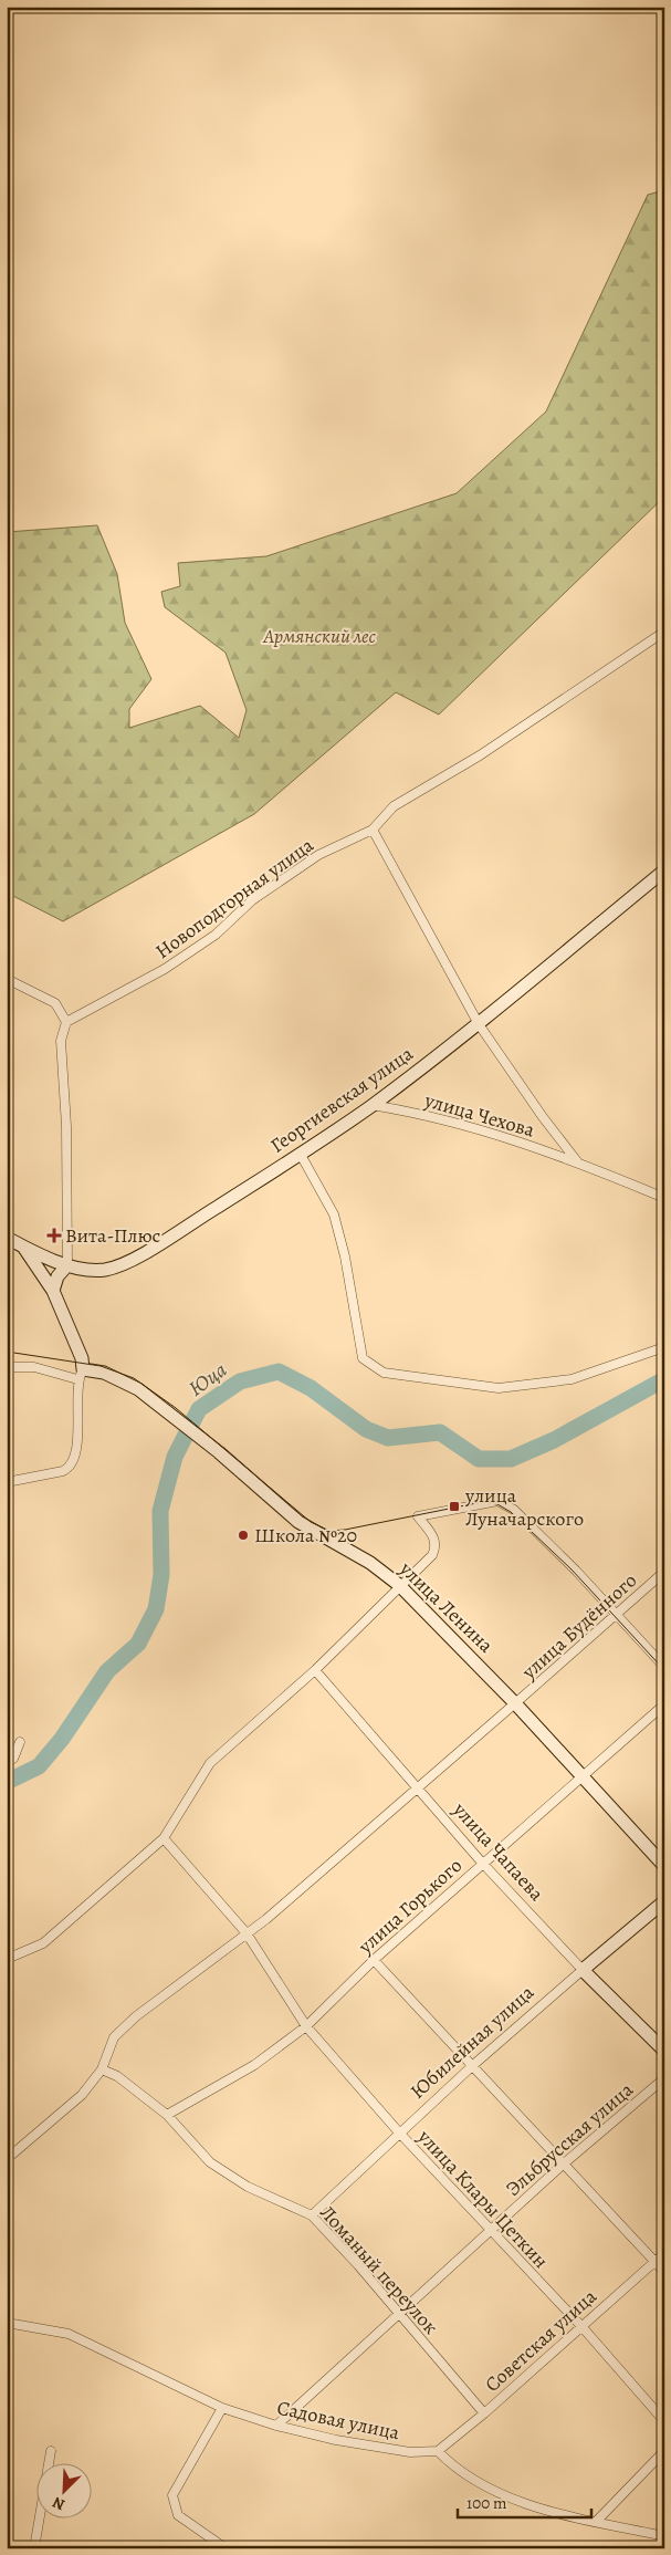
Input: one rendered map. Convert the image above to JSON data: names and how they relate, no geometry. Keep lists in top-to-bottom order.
{
  "streets": {
    "main road": [
      "Георгиевская улица",
      "улица Ленина",
      "улица Чапаева",
      "Юбилейная улица"
    ],
    "street": [
      "Новоподгорная улица",
      "улица Чехова",
      "улица Будённого",
      "улица Горького",
      "Эльбрусская улица",
      "улица Клары Цеткин",
      "Ломаный переулок",
      "Советская улица",
      "Садовая улица"
    ]
  },
  "crossings": [
    ["Георгиевская улица", "улица Чехова"],
    ["улица Ленина", "улица Будённого"],
    ["улица Ленина", "улица Горького"],
    ["улица Будённого", "улица Чапаева"],
    ["улица Будённого", "улица Клары Цеткин"],
    ["улица Будённого", "Ломаный переулок"],
    ["улица Чапаева", "улица Горького"],
    ["улица Чапаева", "Юбилейная улица"],
    ["улица Горького", "улица Клары Цеткин"],
    ["улица Горького", "Ломаный переулок"],
    ["Юбилейная улица", "улица Клары Цеткин"],
    ["Юбилейная улица", "Ломаный переулок"],
    ["Эльбрусская улица", "улица Клары Цеткин"],
    ["Эльбрусская улица", "Ломаный переулок"],
    ["Эльбрусская улица", "Садовая улица"],
    ["улица Клары Цеткин", "Советская улица"],
    ["Ломаный переулок", "Советская улица"],
    ["Советская улица", "Садовая улица"]
  ],
  "water": ["Юца"],
  "parks": ["Армянский лес"],
  "places": {
    "health": ["Вита-Плюс"],
    "transit": ["улица Луначарского"],
    "other": ["Школа №20"]
  },
  "scale_bar": "100 m",
  "north": "bottom left"
}
